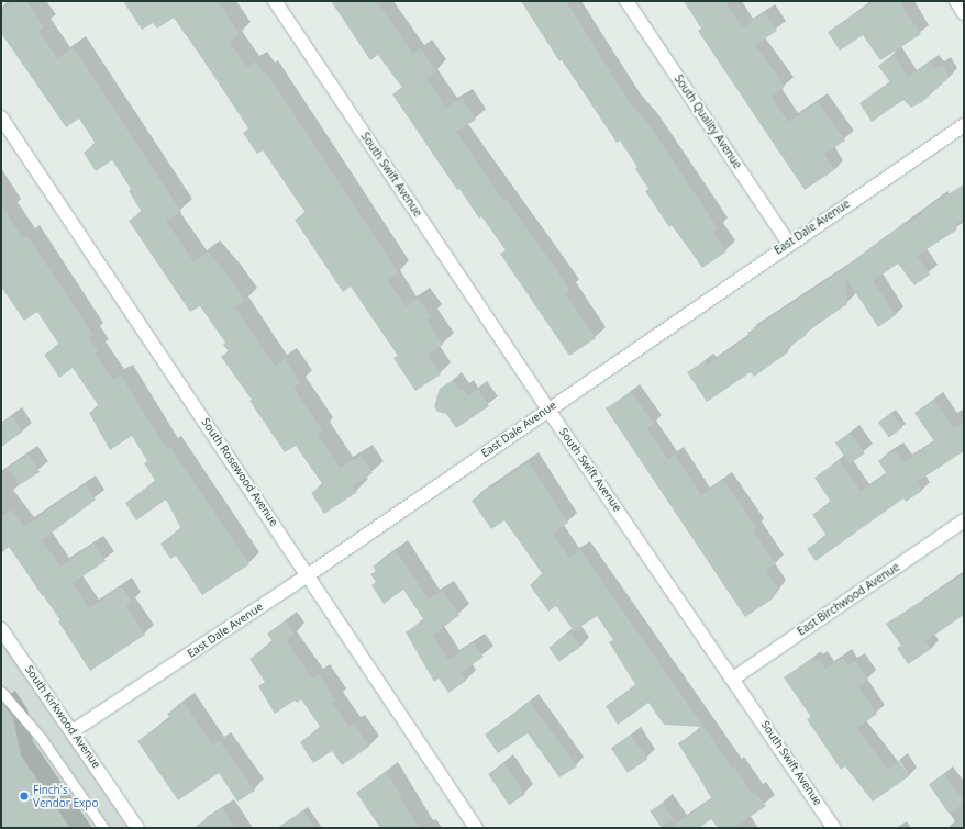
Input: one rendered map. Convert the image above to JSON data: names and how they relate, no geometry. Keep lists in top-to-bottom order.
{
  "streets": {
    "street": [
      "South Quality Avenue",
      "South Swift Avenue",
      "East Dale Avenue",
      "South Rosewood Avenue",
      "East Birchwood Avenue",
      "South Kirkwood Avenue"
    ]
  },
  "crossings": [
    ["South Quality Avenue", "East Dale Avenue"],
    ["South Swift Avenue", "East Dale Avenue"],
    ["South Swift Avenue", "East Birchwood Avenue"],
    ["East Dale Avenue", "South Rosewood Avenue"],
    ["East Dale Avenue", "South Kirkwood Avenue"]
  ],
  "places": ["Finch's Vendor Expo"]
}
